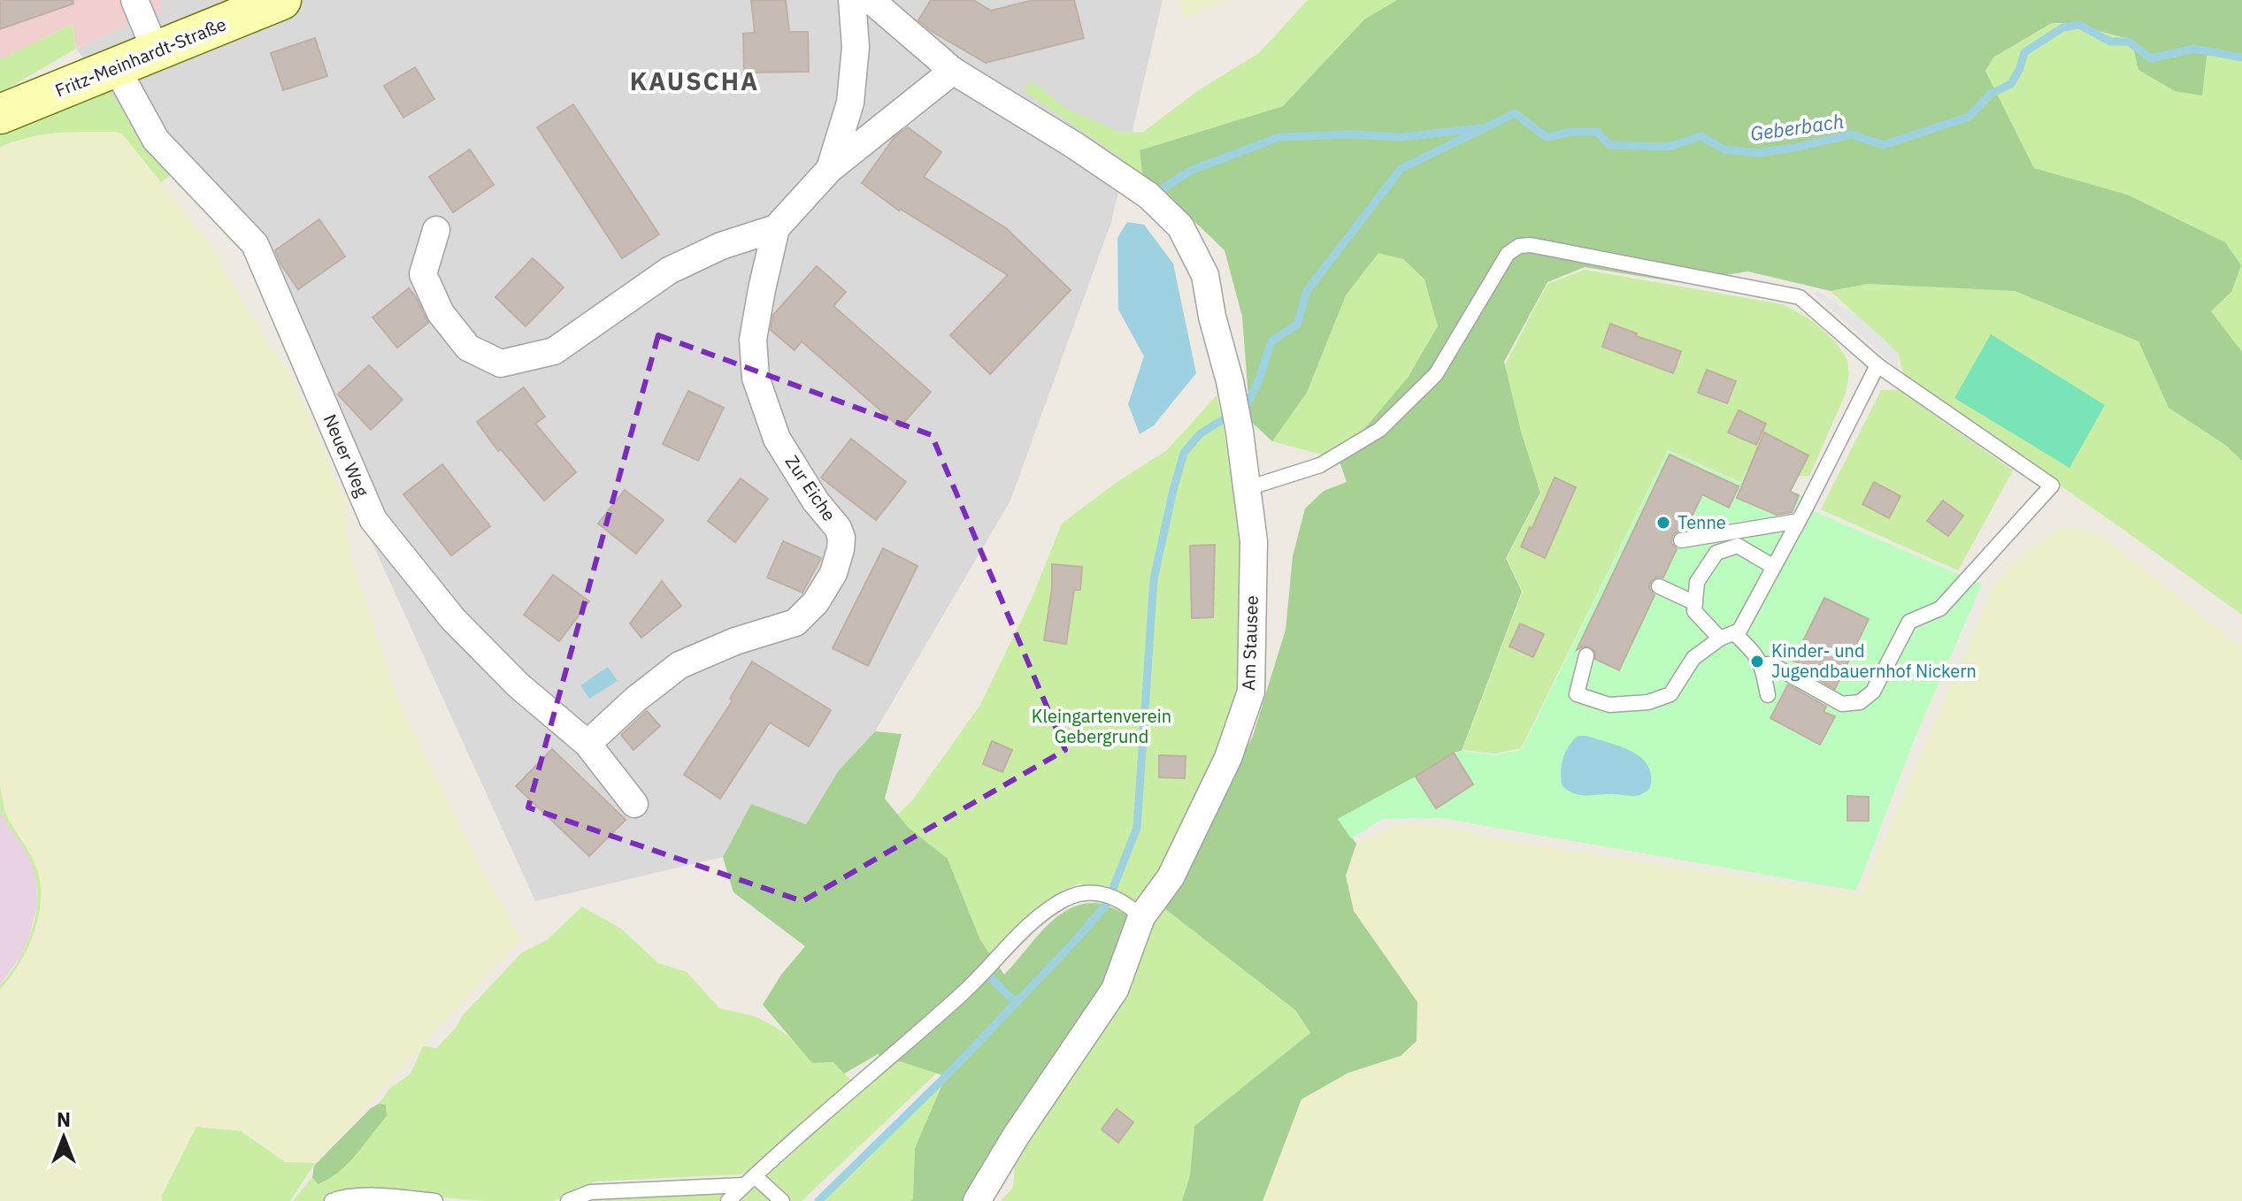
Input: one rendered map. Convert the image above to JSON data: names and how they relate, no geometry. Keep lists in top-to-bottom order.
{
  "streets": {
    "street": [
      "Fritz-Meinhardt-Straße",
      "Neuer Weg",
      "Zur Eiche",
      "Am Stausee"
    ]
  },
  "crossings": [
    ["Fritz-Meinhardt-Straße", "Neuer Weg"],
    ["Neuer Weg", "Zur Eiche"],
    ["Zur Eiche", "Am Stausee"]
  ],
  "districts": ["KAUSCHA"],
  "water": ["Geberbach"],
  "parks": ["Kleingartenverein Gebergrund"],
  "places": ["Tenne", "Kinder- und Jugendbauernhof Nickern"],
  "north": "top"
}
